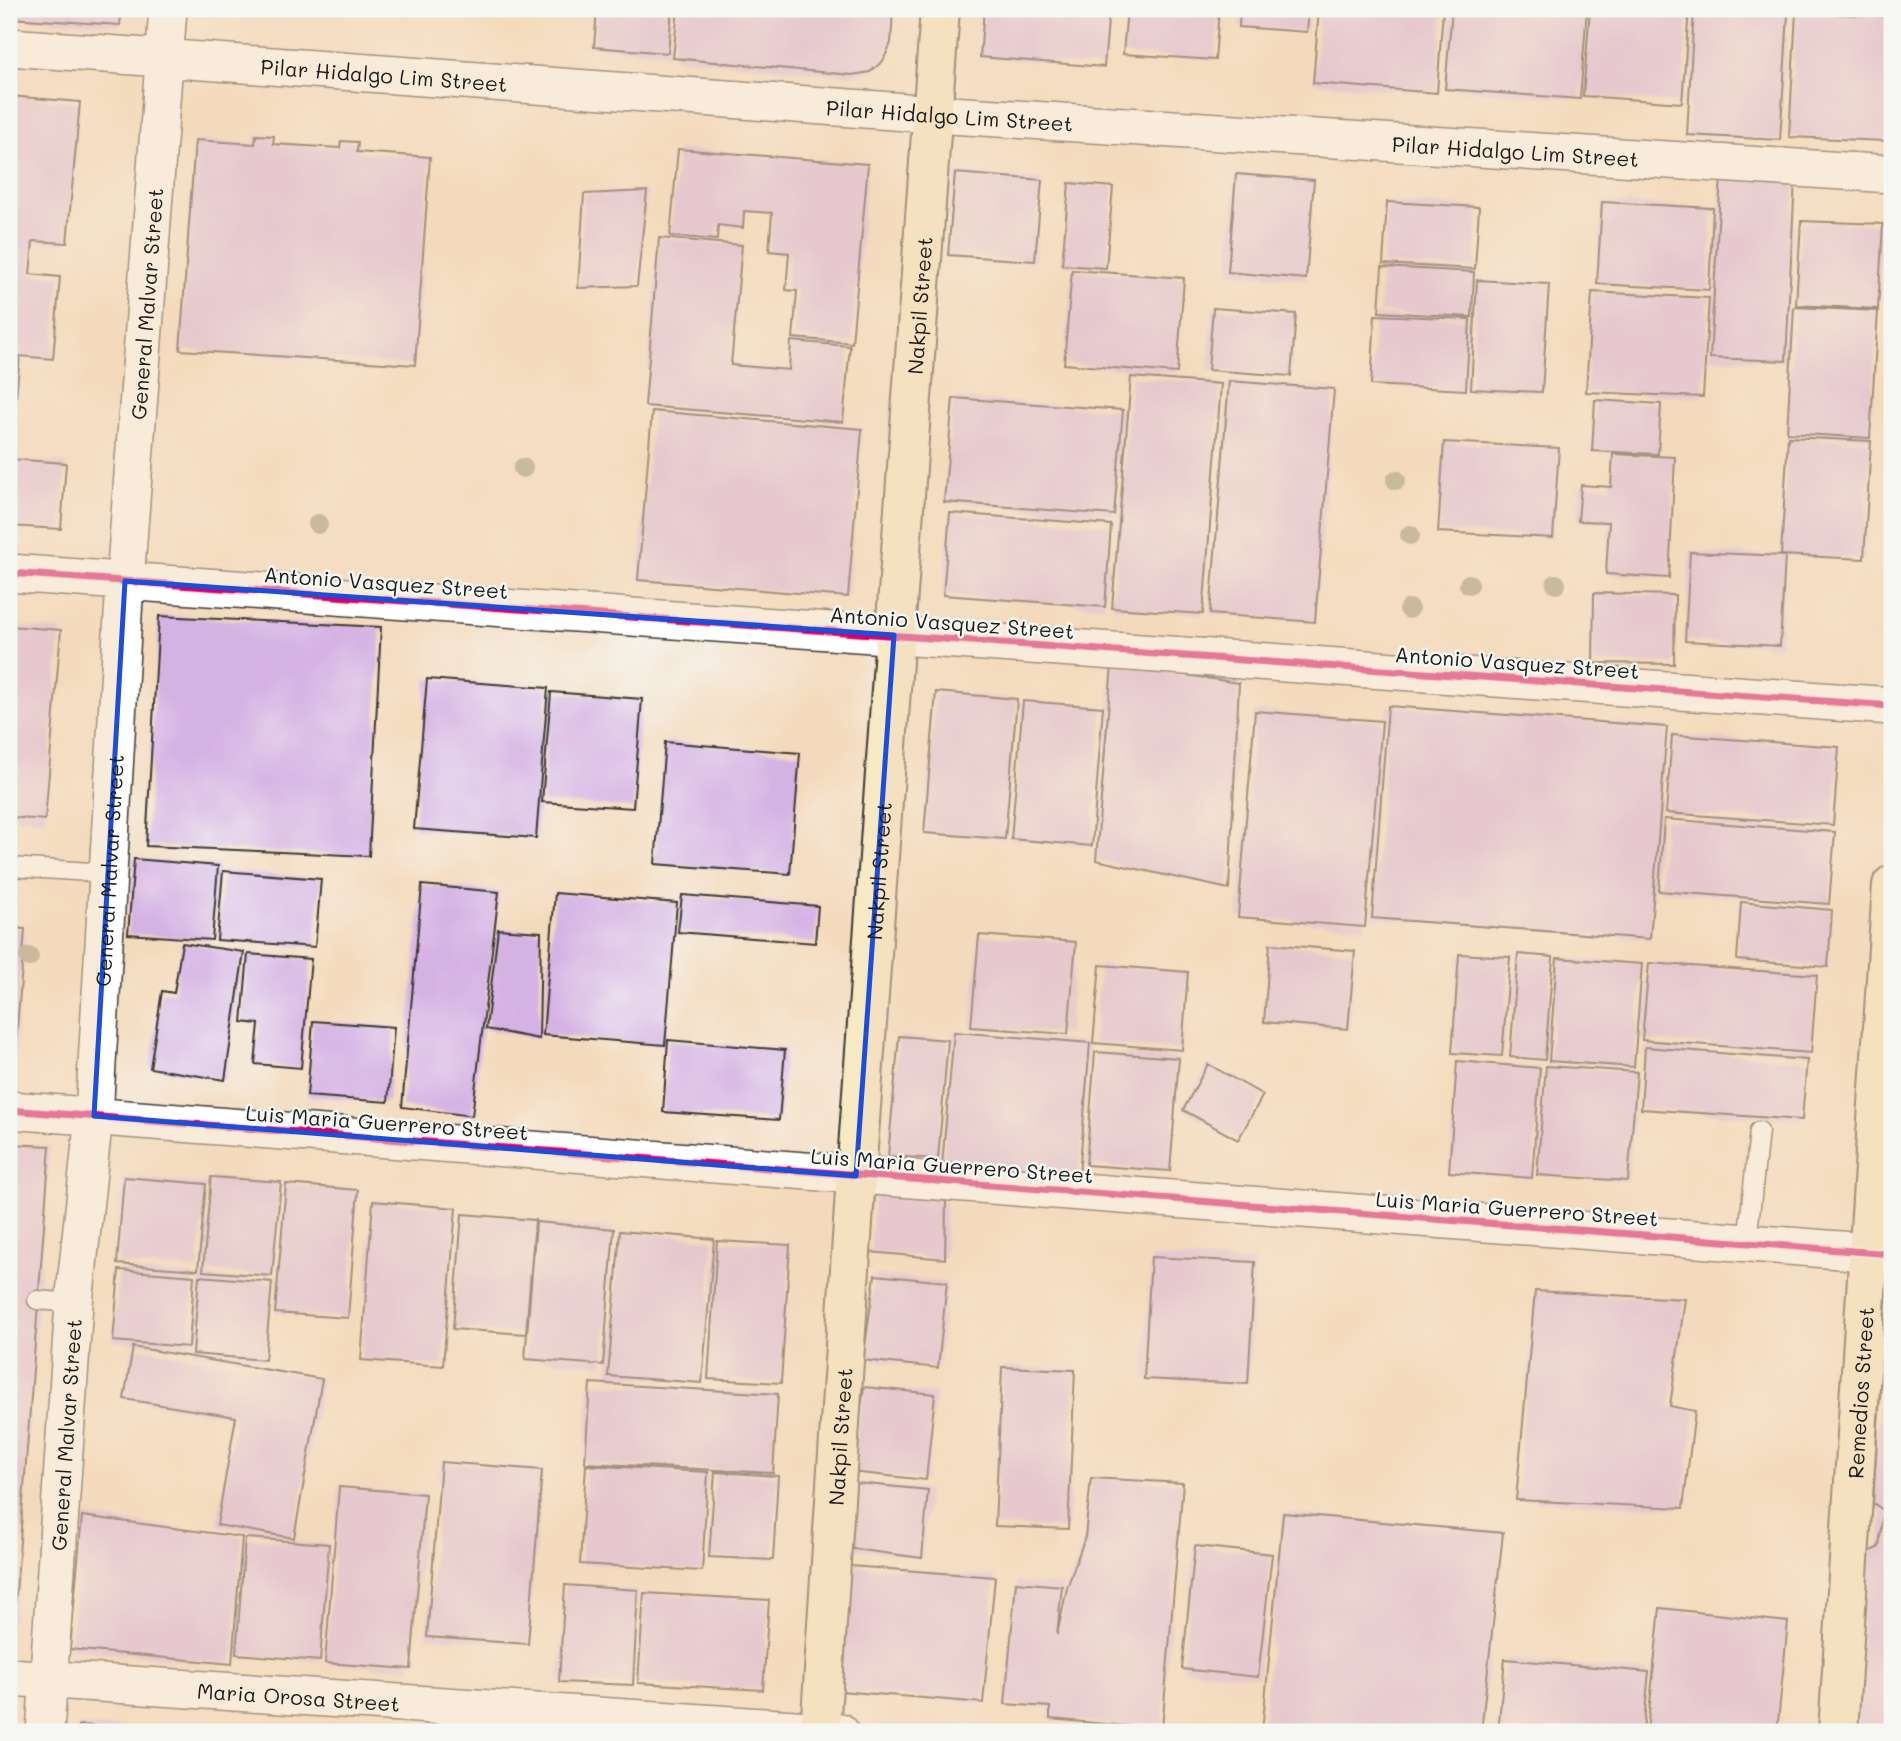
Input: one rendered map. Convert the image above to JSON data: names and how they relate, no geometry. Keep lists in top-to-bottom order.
{
  "streets": {
    "street": [
      "Pilar Hidalgo Lim Street",
      "General Malvar Street",
      "Nakpil Street",
      "Antonio Vasquez Street",
      "Luis Maria Guerrero Street",
      "Remedios Street",
      "Maria Orosa Street"
    ]
  },
  "crossings": [
    ["Pilar Hidalgo Lim Street", "General Malvar Street"],
    ["Pilar Hidalgo Lim Street", "Nakpil Street"],
    ["General Malvar Street", "Antonio Vasquez Street"],
    ["General Malvar Street", "Luis Maria Guerrero Street"],
    ["General Malvar Street", "Maria Orosa Street"],
    ["Nakpil Street", "Antonio Vasquez Street"],
    ["Nakpil Street", "Luis Maria Guerrero Street"],
    ["Nakpil Street", "Maria Orosa Street"],
    ["Luis Maria Guerrero Street", "Remedios Street"]
  ]
}
